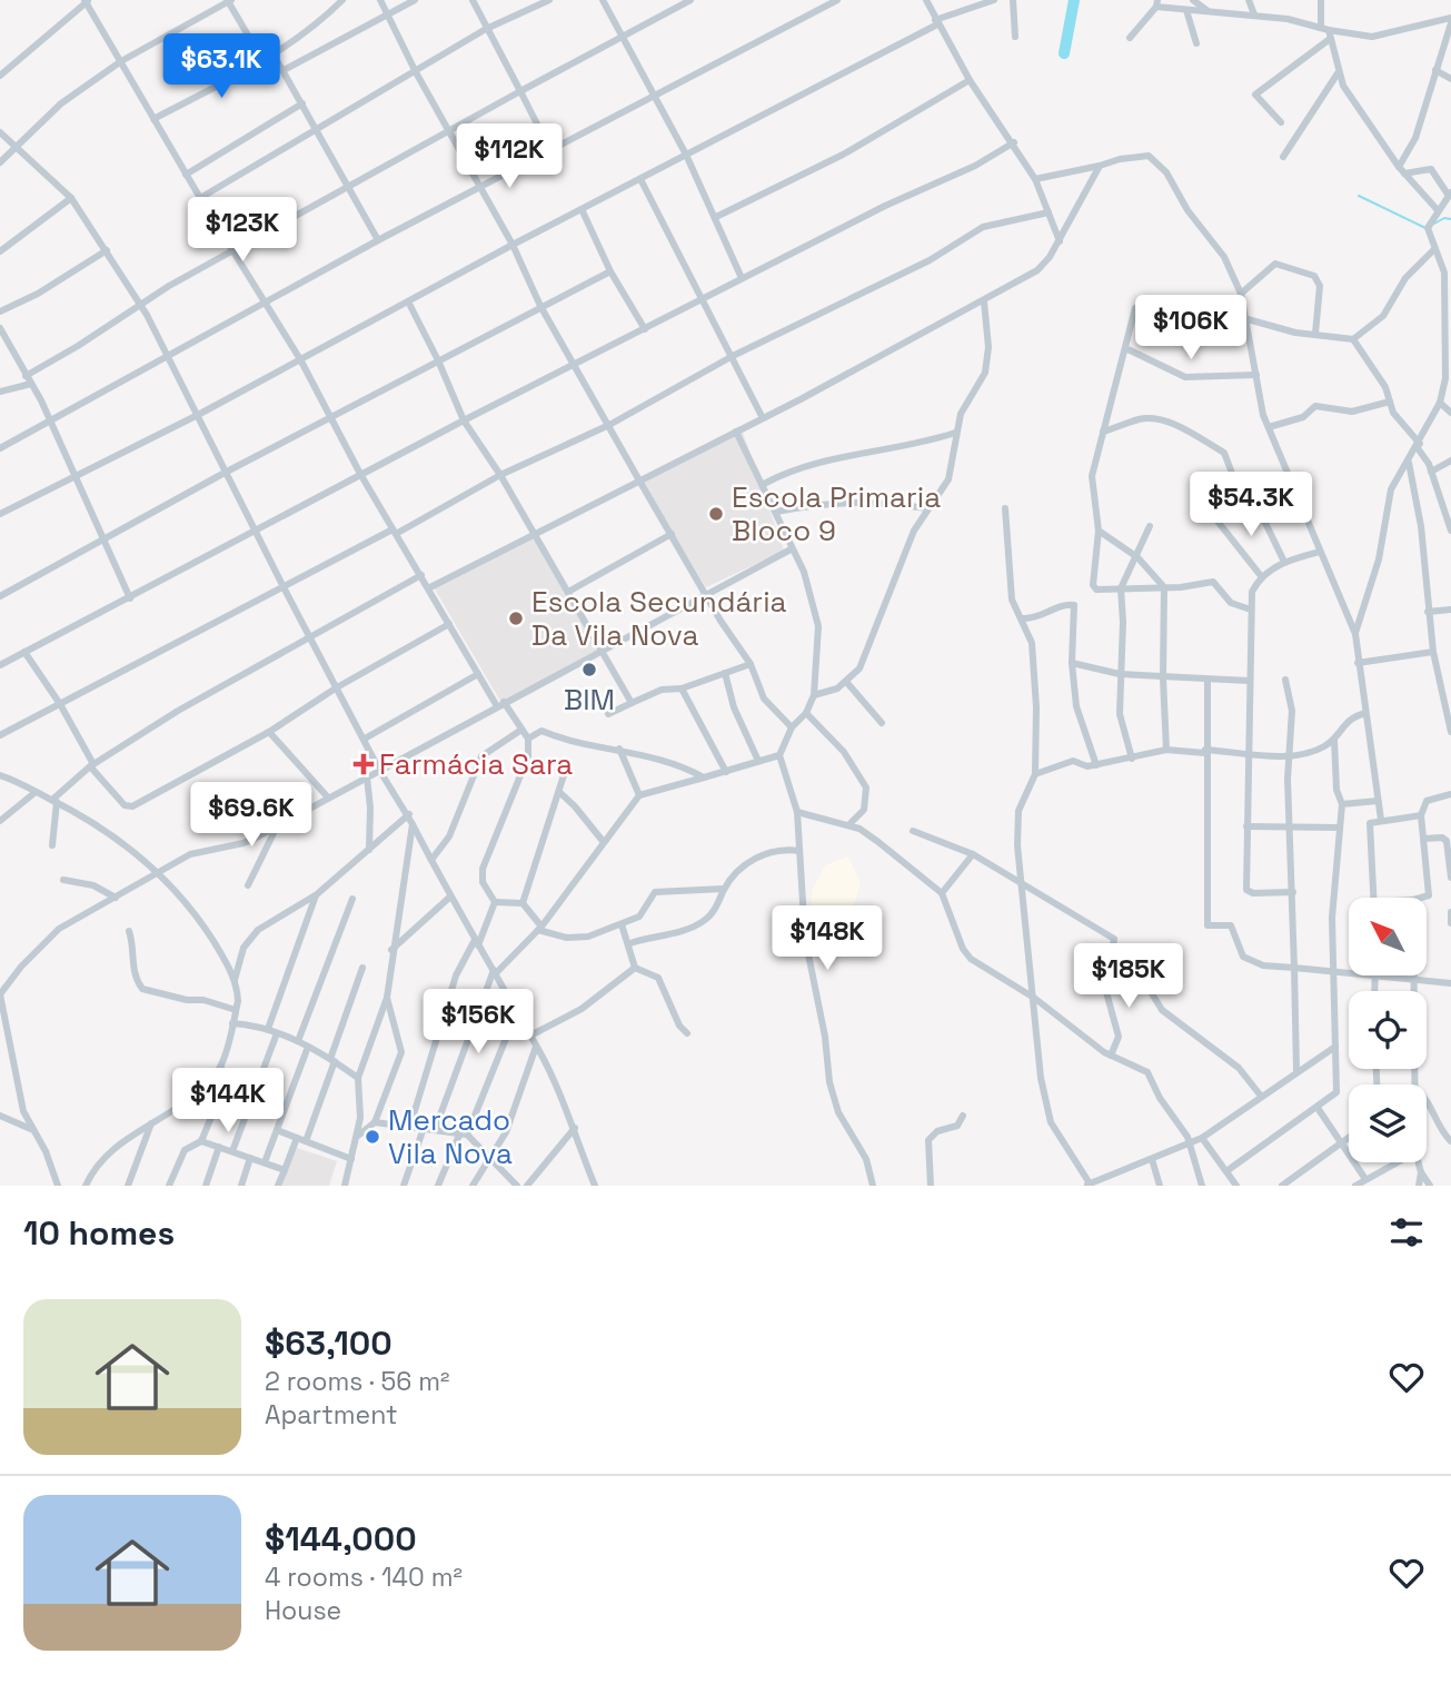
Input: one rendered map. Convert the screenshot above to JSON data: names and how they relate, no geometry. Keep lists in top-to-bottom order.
{
  "places": {
    "other": [
      "Escola Primaria Bloco 9",
      "Escola Secundária Da Vila Nova",
      "BIM",
      "Mercado Vila Nova"
    ],
    "health": ["Farmácia Sara"]
  },
  "north": "top left",
  "page": {
    "price": [
      "$63.1K",
      "$112K",
      "$123K",
      "$106K",
      "$54.3K",
      "$69.6K",
      "$148K",
      "$185K",
      "$156K",
      "$144K"
    ],
    "heading": "10 homes",
    "list": [
      {
        "name": "$63,100",
        "note": "2 rooms · 56 m² · Apartment"
      },
      {
        "name": "$144,000",
        "note": "4 rooms · 140 m² · House"
      }
    ]
  }
}
